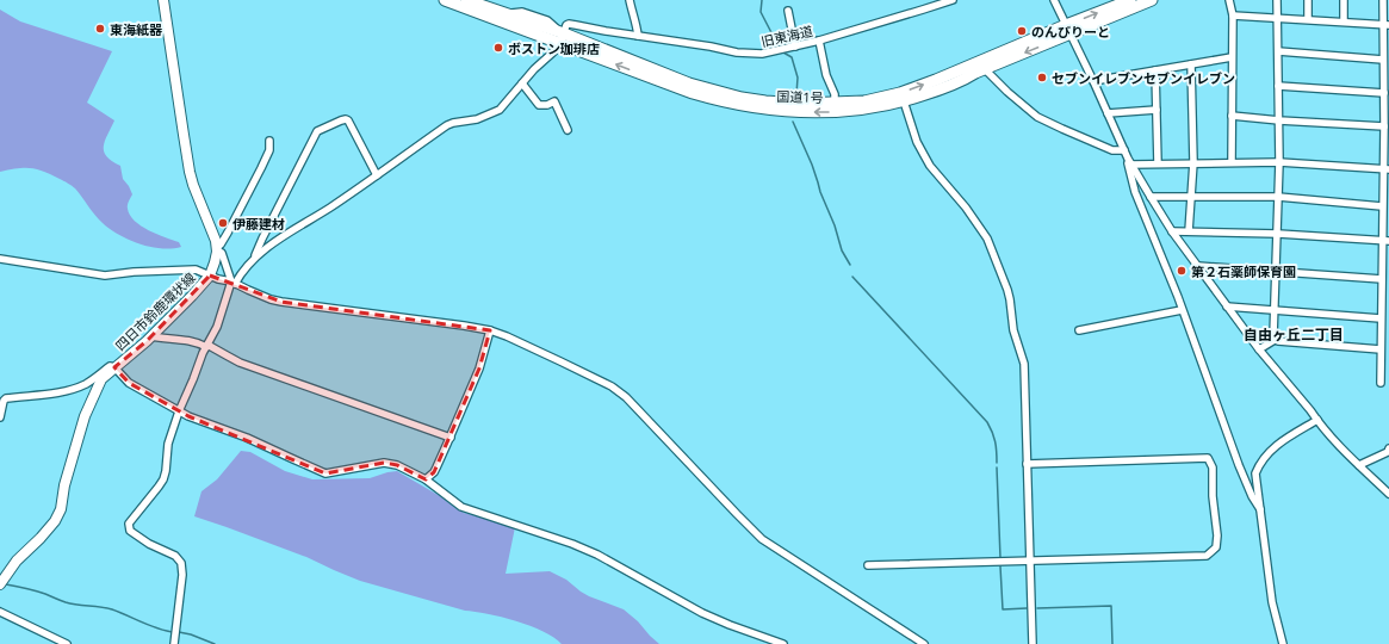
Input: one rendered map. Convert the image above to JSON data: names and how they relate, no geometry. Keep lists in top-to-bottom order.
{
  "streets": {
    "highway": ["国道1号"],
    "main road": ["四日市鈴鹿環状線"],
    "street": ["旧東海道"]
  },
  "crossings": [
    ["旧東海道", "国道1号"]
  ],
  "districts": ["自由ヶ丘二丁目"],
  "places": [
    "東海紙器",
    "のんびりーと",
    "ボストン珈琲店",
    "セブンイレブンセブンイレブン",
    "伊藤建材",
    "第２石薬師保育園"
  ]
}
